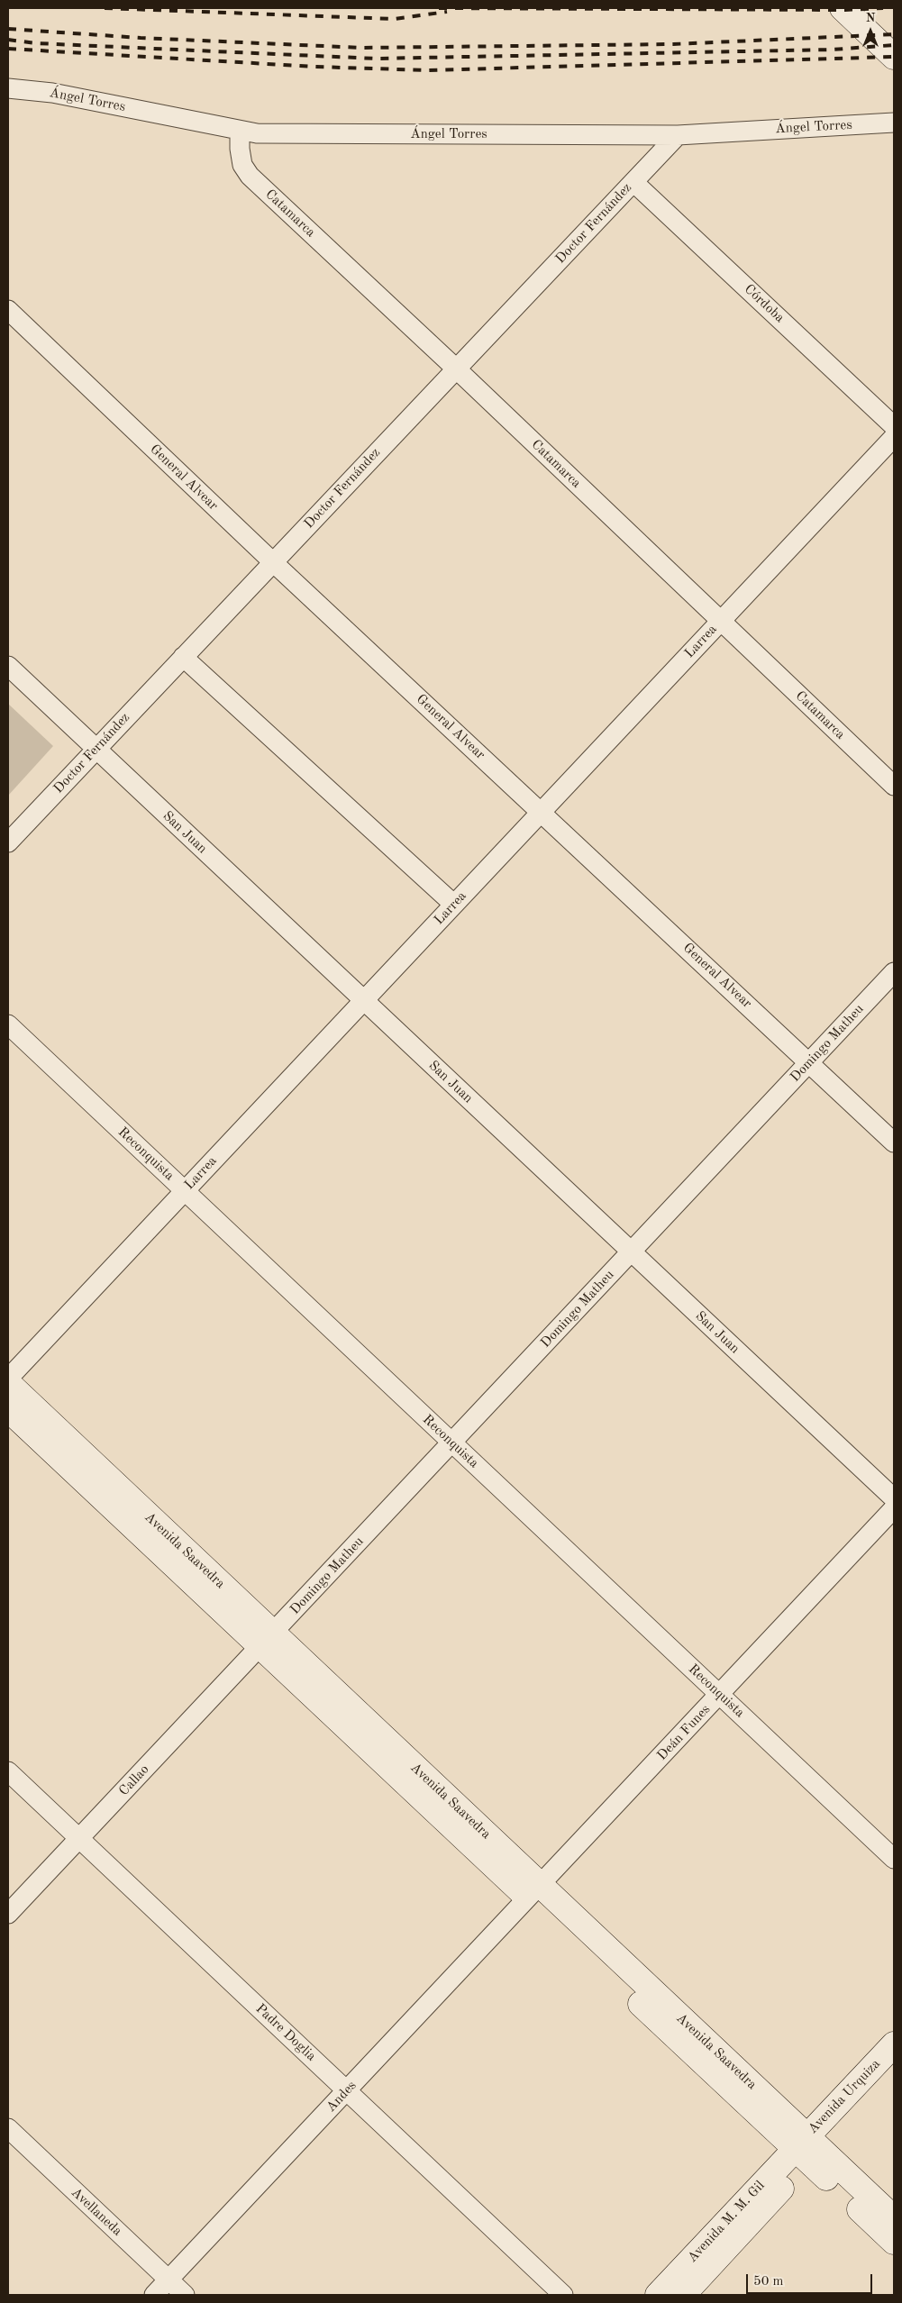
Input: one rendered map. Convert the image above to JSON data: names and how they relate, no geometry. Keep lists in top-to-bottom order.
{
  "streets": {
    "street": [
      "Ángel Torres",
      "Catamarca",
      "Doctor Fernández",
      "Córdoba",
      "General Alvear",
      "Larrea",
      "San Juan",
      "Domingo Matheu",
      "Reconquista",
      "Avenida Saavedra",
      "Deán Funes",
      "Callao",
      "Padre Doglia",
      "Andes",
      "Avenida Urquiza",
      "Avellaneda",
      "Avenida M. M. Gil"
    ]
  },
  "crossings": [
    ["Ángel Torres", "Catamarca"],
    ["Ángel Torres", "Doctor Fernández"],
    ["Catamarca", "Doctor Fernández"],
    ["Catamarca", "Larrea"],
    ["Doctor Fernández", "Córdoba"],
    ["Doctor Fernández", "General Alvear"],
    ["Doctor Fernández", "San Juan"],
    ["General Alvear", "Larrea"],
    ["General Alvear", "Domingo Matheu"],
    ["Larrea", "San Juan"],
    ["Larrea", "Reconquista"],
    ["San Juan", "Domingo Matheu"],
    ["Domingo Matheu", "Reconquista"],
    ["Domingo Matheu", "Avenida Saavedra"],
    ["Domingo Matheu", "Callao"],
    ["Reconquista", "Deán Funes"],
    ["Avenida Saavedra", "Deán Funes"],
    ["Avenida Saavedra", "Callao"],
    ["Avenida Saavedra", "Andes"],
    ["Avenida Saavedra", "Avenida Urquiza"],
    ["Avenida Saavedra", "Avenida M. M. Gil"],
    ["Deán Funes", "Andes"],
    ["Callao", "Padre Doglia"],
    ["Padre Doglia", "Andes"],
    ["Andes", "Avellaneda"],
    ["Avenida Urquiza", "Avenida M. M. Gil"]
  ],
  "scale_bar": "50 m",
  "north": "top"
}
